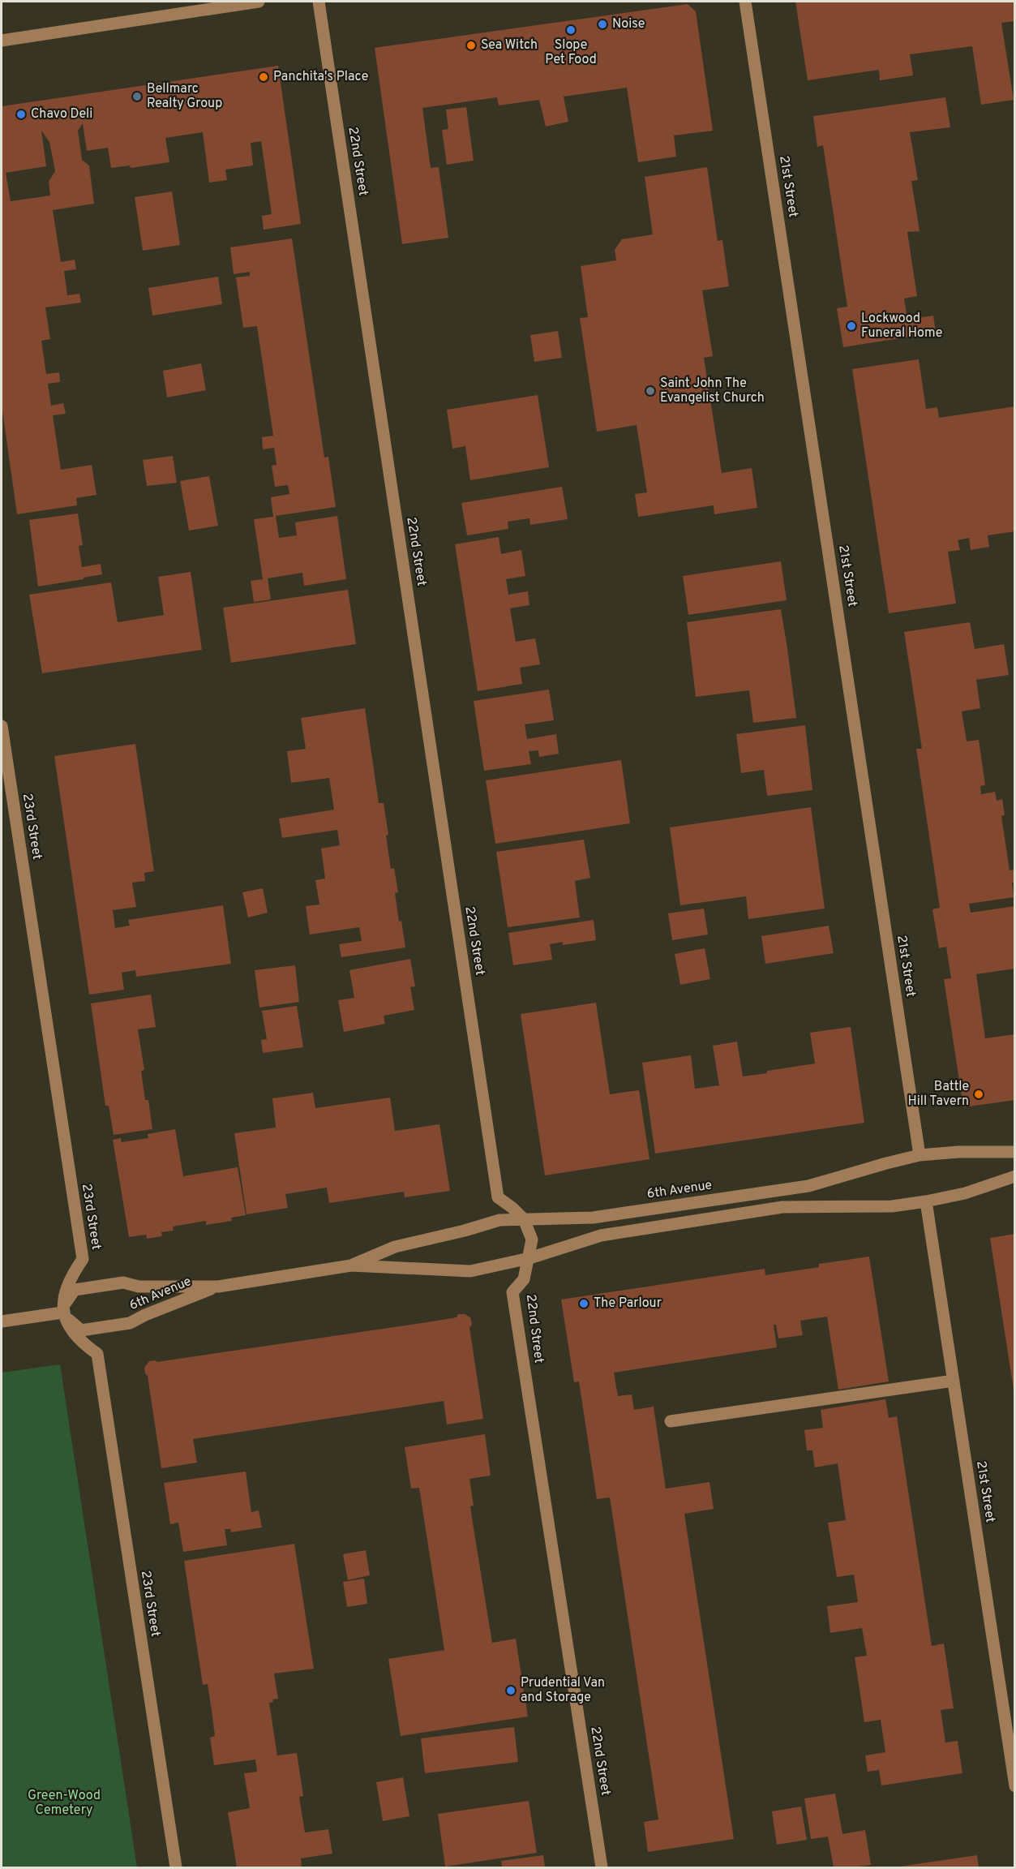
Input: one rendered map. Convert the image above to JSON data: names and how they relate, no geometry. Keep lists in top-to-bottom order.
{
  "streets": {
    "street": [
      "22nd Street",
      "21st Street",
      "23rd Street",
      "6th Avenue"
    ]
  },
  "crossings": [
    ["22nd Street", "6th Avenue"],
    ["21st Street", "6th Avenue"],
    ["23rd Street", "6th Avenue"]
  ],
  "parks": ["Green-Wood Cemetery"],
  "places": [
    "Noise",
    "Slope Pet Food",
    "Sea Witch",
    "Panchita's Place",
    "Bellmarc Realty Group",
    "Chavo Deli",
    "Lockwood Funeral Home",
    "Saint John The Evangelist Church",
    "Battle Hill Tavern",
    "The Parlour",
    "Prudential Van and Storage"
  ]
}
